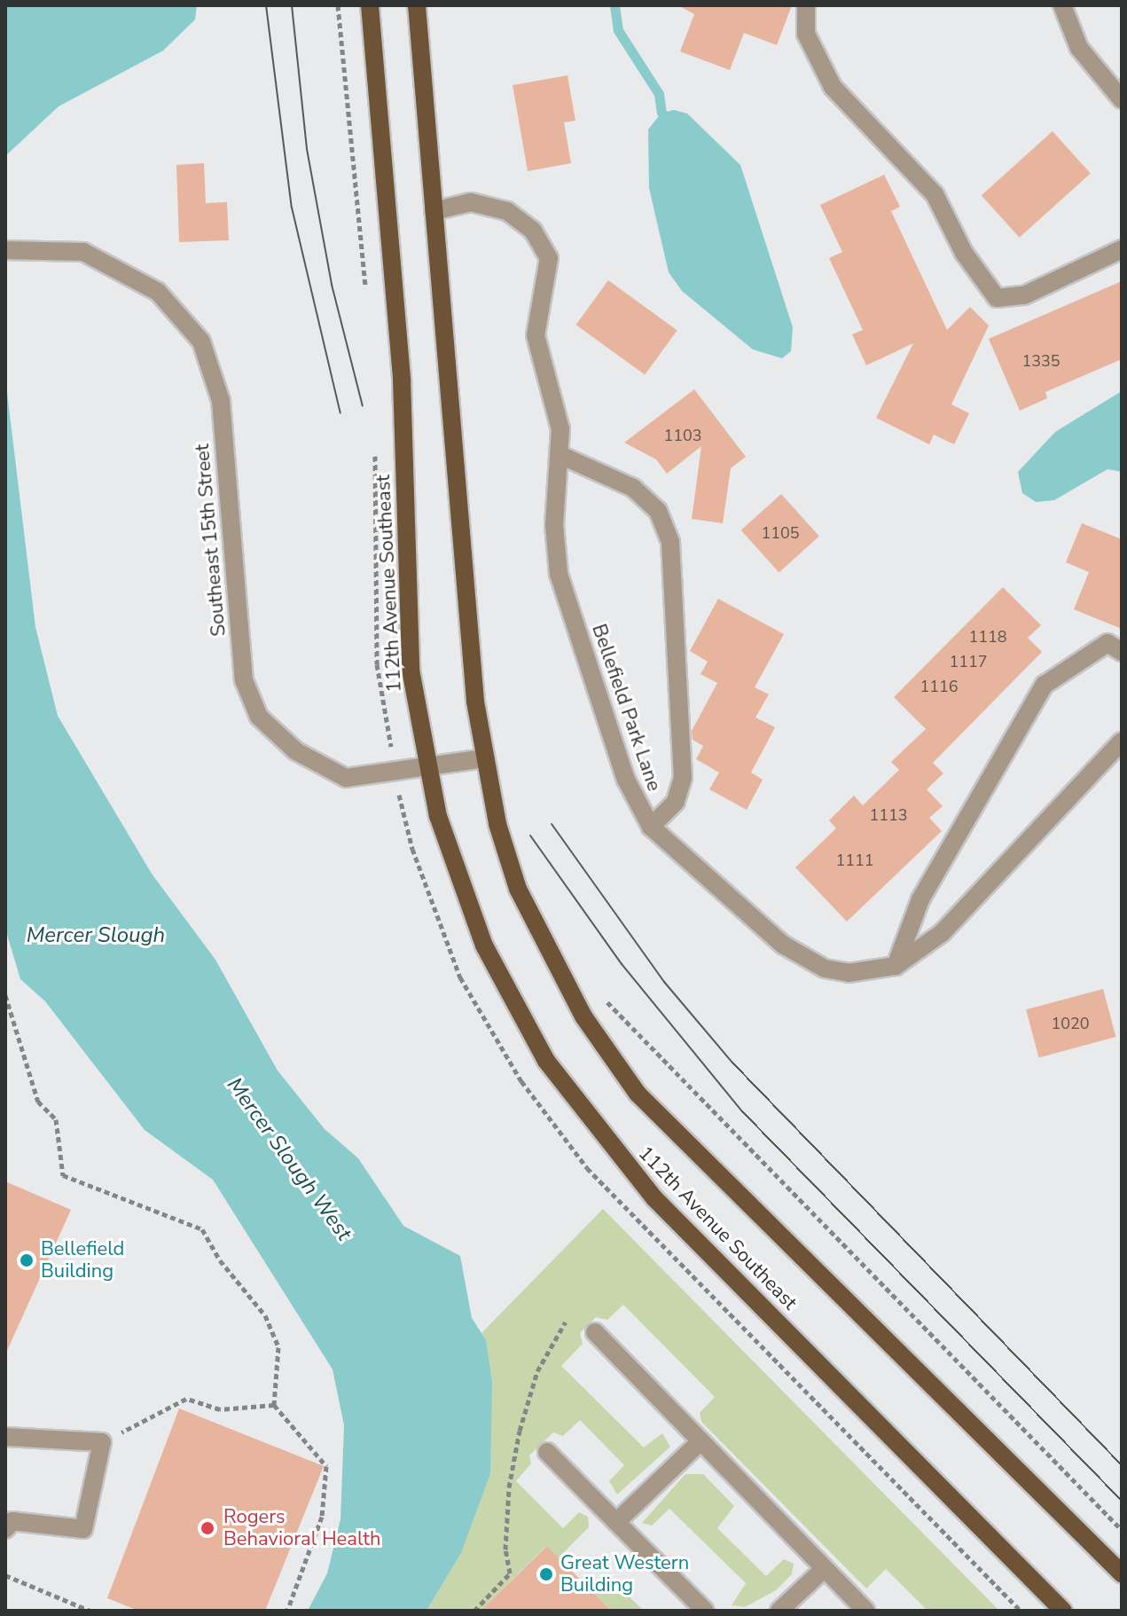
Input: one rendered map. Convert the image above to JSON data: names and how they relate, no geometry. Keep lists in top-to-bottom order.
{
  "streets": {
    "main road": ["112th Avenue Southeast"],
    "street": ["Southeast 15th Street", "Bellefield Park Lane"]
  },
  "crossings": [
    ["Southeast 15th Street", "112th Avenue Southeast"],
    ["112th Avenue Southeast", "Bellefield Park Lane"]
  ],
  "water": ["Mercer Slough", "Mercer Slough West"],
  "places": ["Bellefield Building", "Rogers Behavioral Health", "Great Western Building"],
  "house_numbers": [
    "1335",
    "1103",
    "1105",
    "1118",
    "1117",
    "1116",
    "1113",
    "1111",
    "1020"
  ]
}
